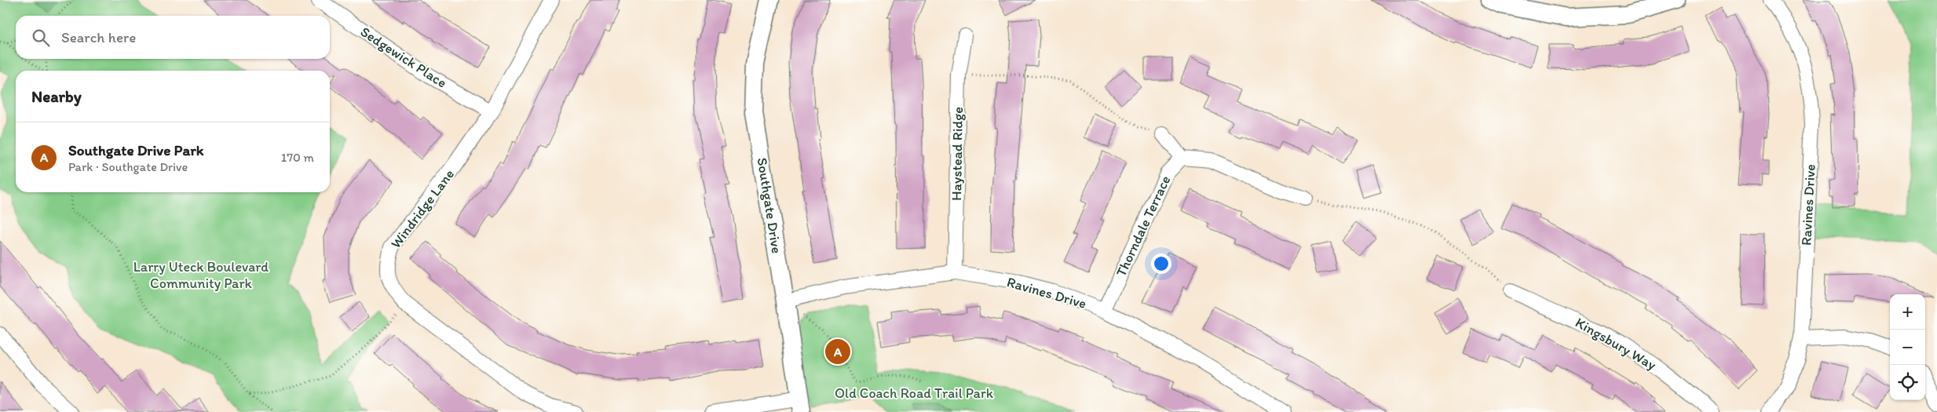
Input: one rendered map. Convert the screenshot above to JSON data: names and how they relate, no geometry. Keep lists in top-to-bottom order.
{
  "streets": {
    "street": [
      "Sedgewick Place",
      "Haystead Ridge",
      "Ravines Drive",
      "Southgate Drive",
      "Windridge Lane",
      "Thorndale Terrace",
      "Kingsbury Way"
    ]
  },
  "crossings": [
    ["Sedgewick Place", "Windridge Lane"],
    ["Haystead Ridge", "Ravines Drive"],
    ["Ravines Drive", "Southgate Drive"],
    ["Ravines Drive", "Thorndale Terrace"]
  ],
  "parks": ["Larry Uteck Boulevard Community Park", "Old Coach Road Trail Park"],
  "page": {
    "search": "Search here",
    "heading": "Nearby",
    "list": [
      {
        "mark": "A",
        "name": "Southgate Drive Park",
        "note": "Park · Southgate Drive",
        "value": "170 m"
      }
    ],
    "map_buttons": ["+", "−"],
    "pins": "A"
  }
}
